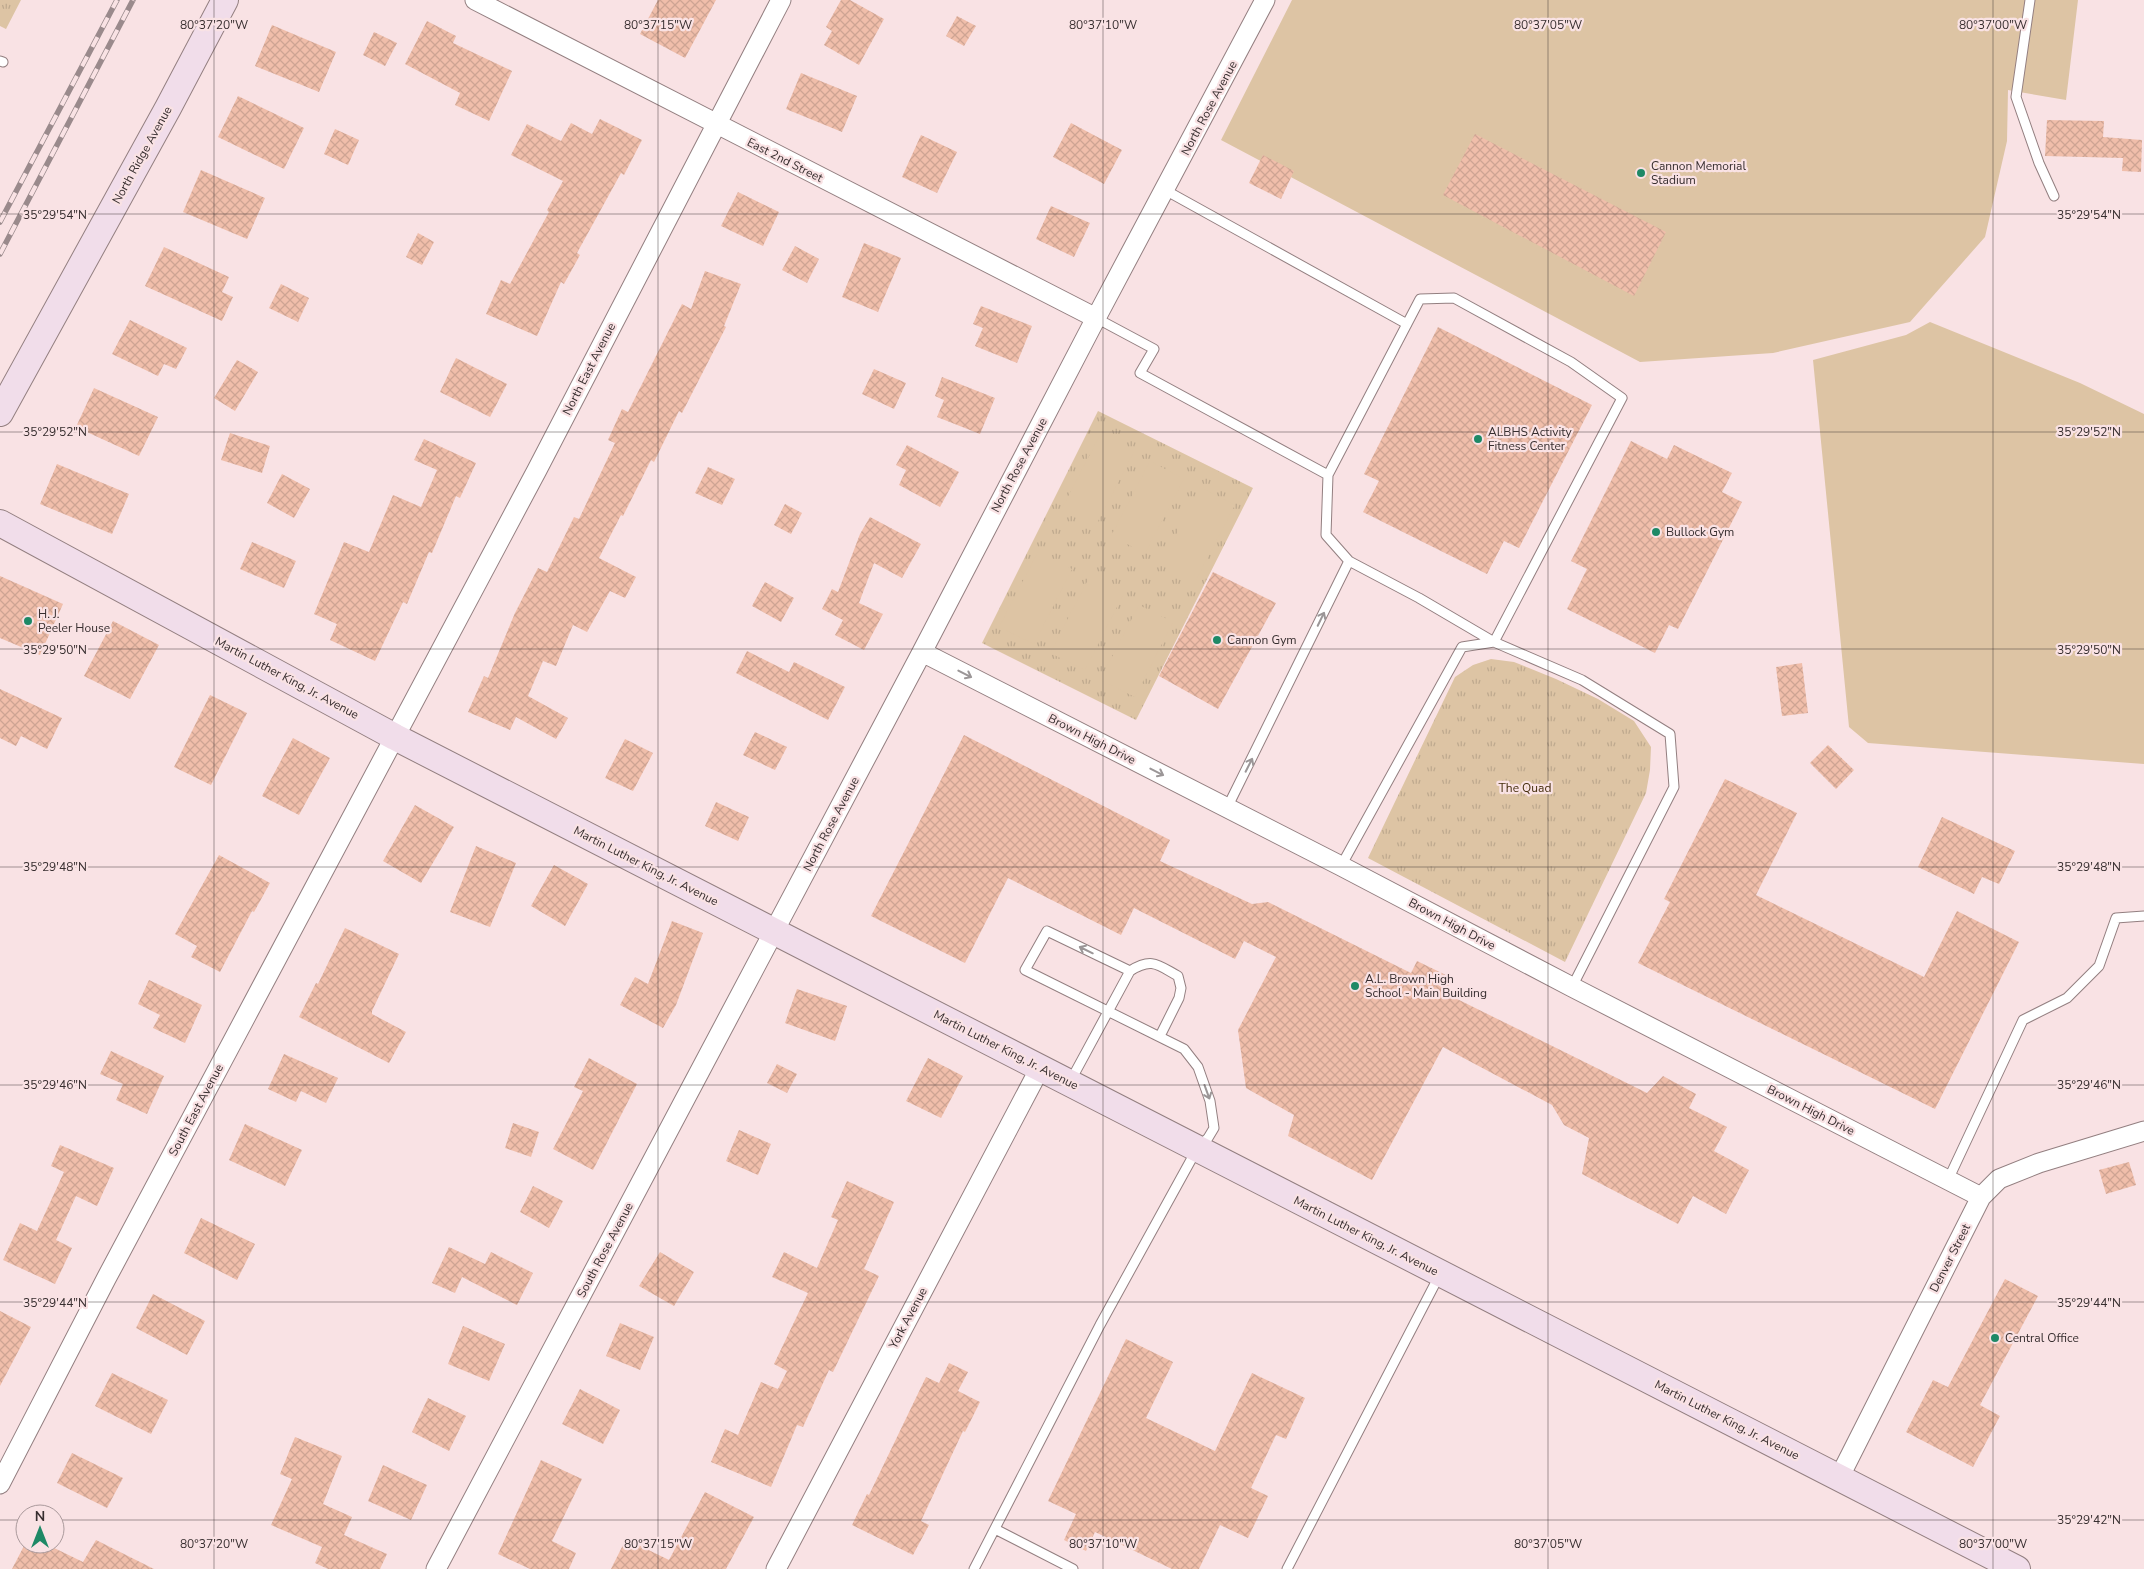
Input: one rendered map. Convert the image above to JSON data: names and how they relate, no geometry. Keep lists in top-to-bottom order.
{
  "streets": {
    "main road": ["North Ridge Avenue", "Martin Luther King, Jr. Avenue"],
    "street": [
      "North Rose Avenue",
      "East 2nd Street",
      "North East Avenue",
      "Brown High Drive",
      "South East Avenue",
      "South Rose Avenue",
      "Denver Street",
      "York Avenue"
    ]
  },
  "crossings": [
    ["North Rose Avenue", "East 2nd Street"],
    ["North Rose Avenue", "Martin Luther King, Jr. Avenue"],
    ["North Rose Avenue", "Brown High Drive"],
    ["North Rose Avenue", "South Rose Avenue"],
    ["East 2nd Street", "North East Avenue"],
    ["North East Avenue", "Martin Luther King, Jr. Avenue"],
    ["North East Avenue", "South East Avenue"],
    ["Martin Luther King, Jr. Avenue", "South East Avenue"],
    ["Martin Luther King, Jr. Avenue", "South Rose Avenue"],
    ["Martin Luther King, Jr. Avenue", "Denver Street"],
    ["Martin Luther King, Jr. Avenue", "York Avenue"],
    ["Brown High Drive", "Denver Street"]
  ],
  "parks": ["The Quad"],
  "places": [
    "Cannon Memorial Stadium",
    "ALBHS Activity Fitness Center",
    "Bullock Gym",
    "H. J. Peeler House",
    "Cannon Gym",
    "A.L. Brown High School - Main Building",
    "Central Office"
  ],
  "north": "top",
  "coordinates": [
    "80°37'20\"W",
    "80°37'15\"W",
    "80°37'10\"W",
    "80°37'05\"W",
    "80°37'00\"W",
    "35°29'54\"N",
    "35°29'52\"N",
    "35°29'50\"N",
    "35°29'48\"N",
    "35°29'46\"N",
    "35°29'44\"N",
    "35°29'42\"N"
  ]
}
